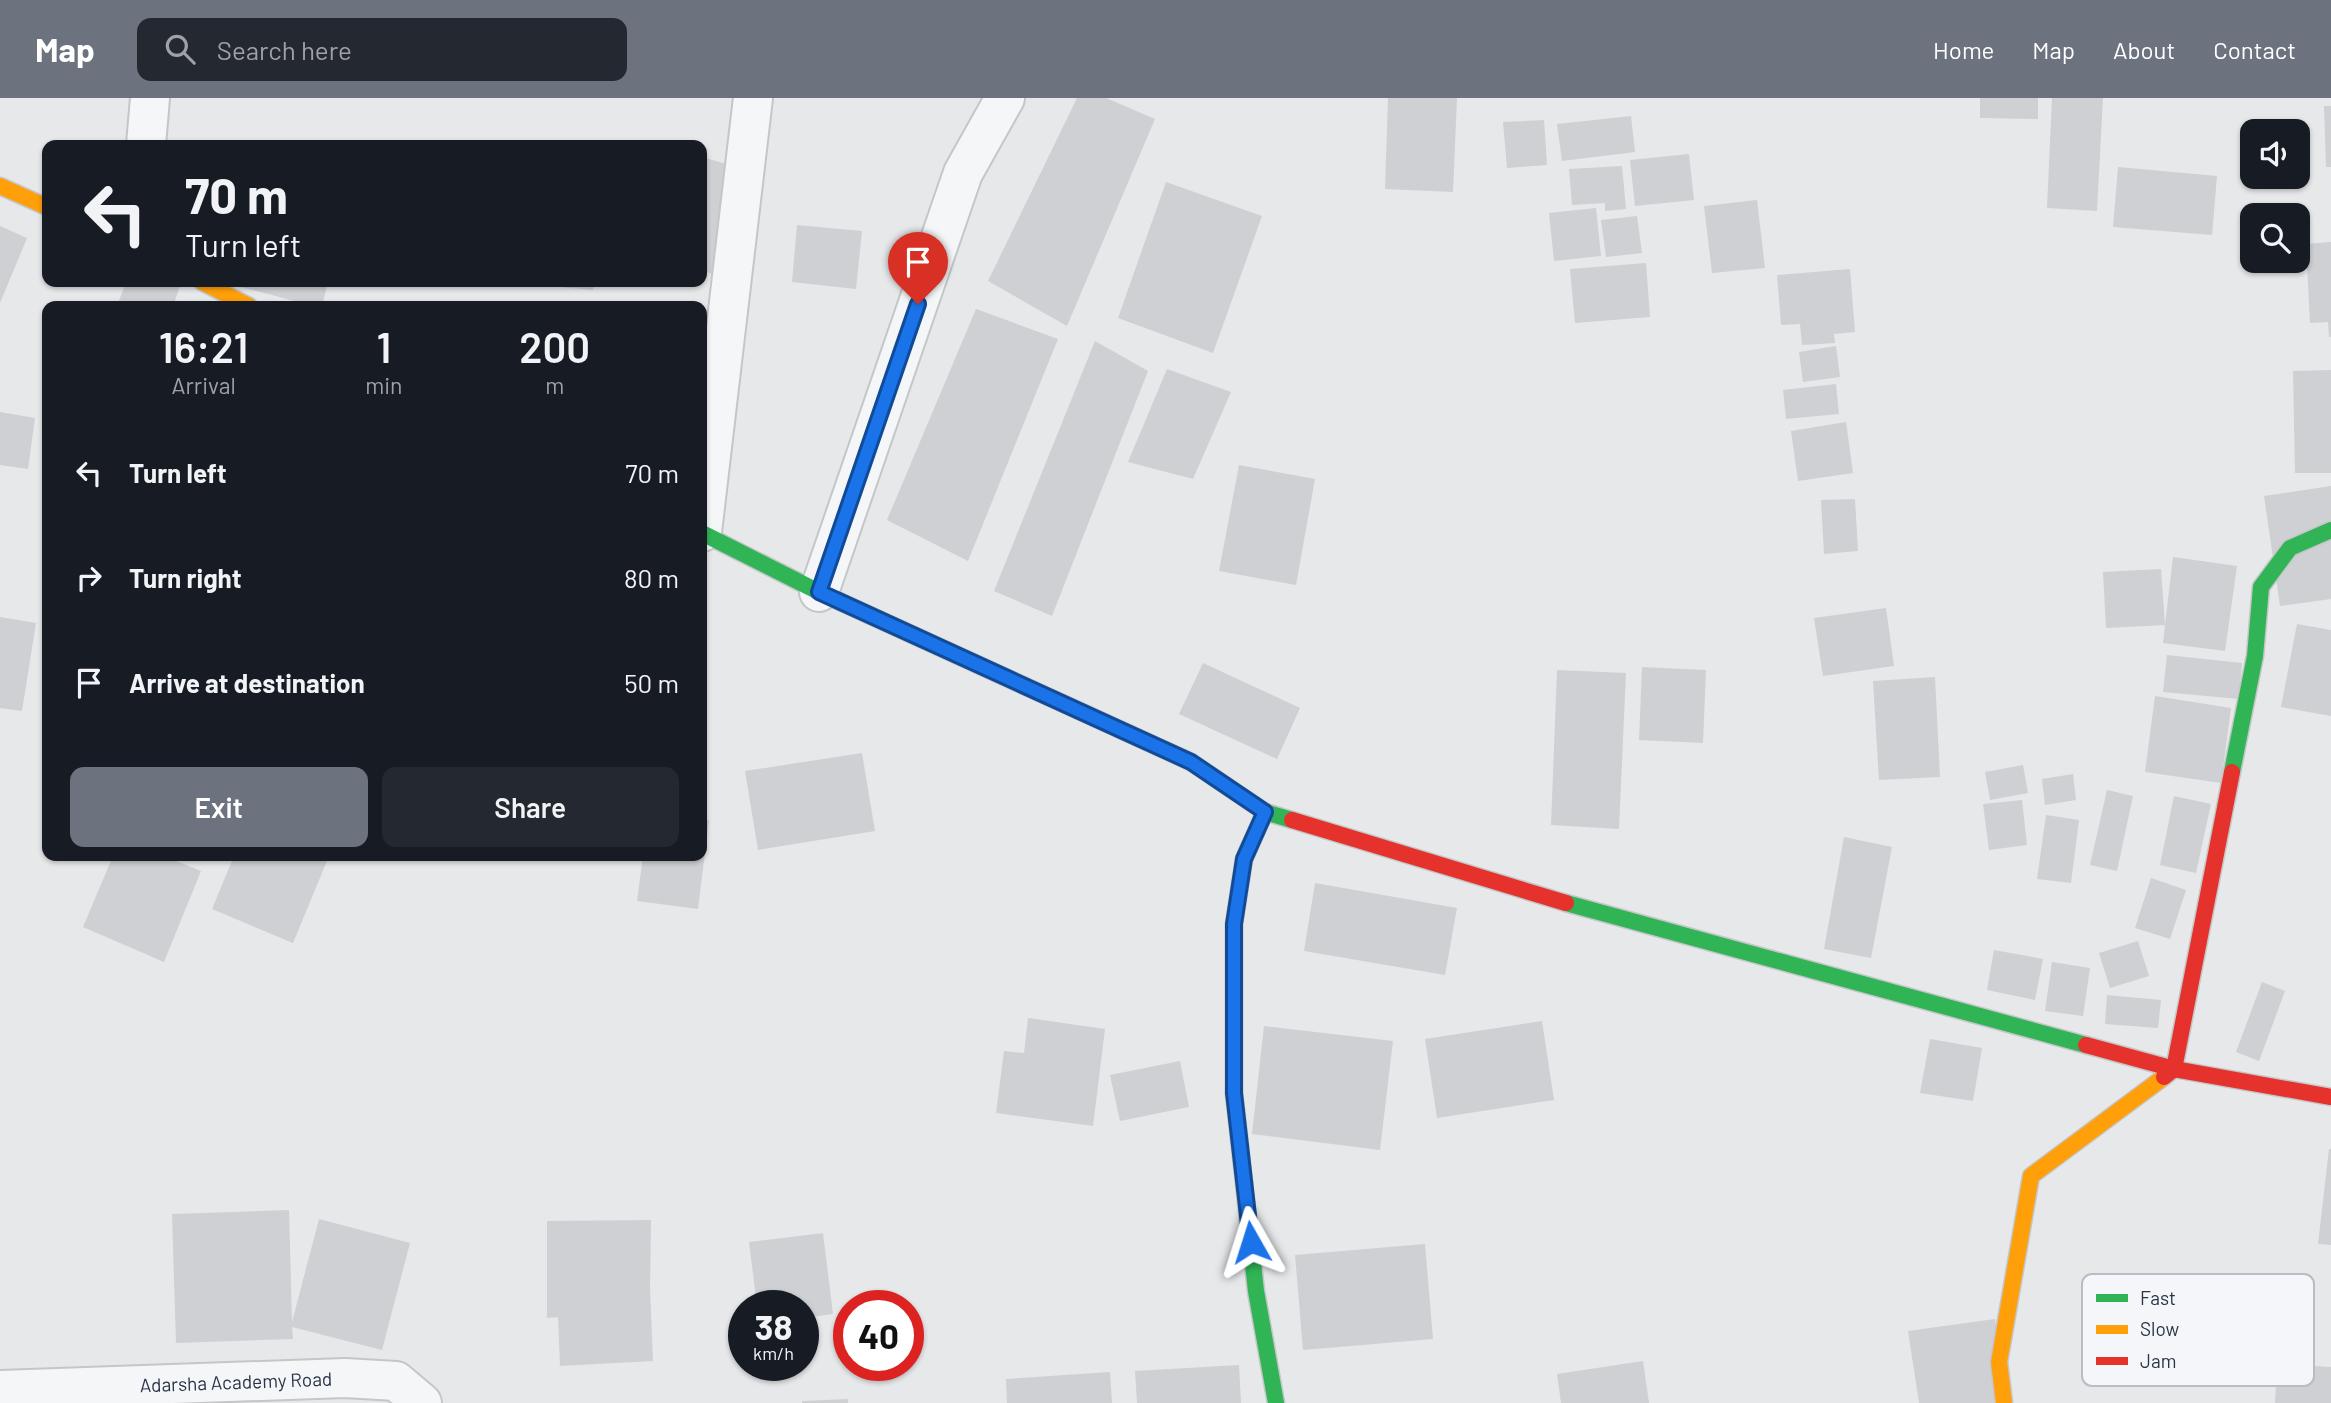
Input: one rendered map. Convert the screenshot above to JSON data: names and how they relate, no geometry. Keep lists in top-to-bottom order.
{
  "streets": {
    "street": ["Adarsha Academy Road"]
  },
  "legend": ["Fast", "Slow", "Jam"],
  "page": {
    "header": "Map",
    "search": "Search here",
    "nav": [
      "Home",
      "Map",
      "About",
      "Contact"
    ],
    "turn": ["70 m", "Turn left"],
    "eta": [
      "16:21",
      "Arrival",
      "1",
      "min",
      "200",
      "m"
    ],
    "list": [
      {
        "name": "Turn left",
        "value": "70 m"
      },
      {
        "name": "Turn right",
        "value": "80 m"
      },
      {
        "name": "Arrive at destination",
        "value": "50 m"
      }
    ],
    "buttons": ["Exit", "Share"],
    "speed": "38 km/h",
    "limit": "40"
  }
}
